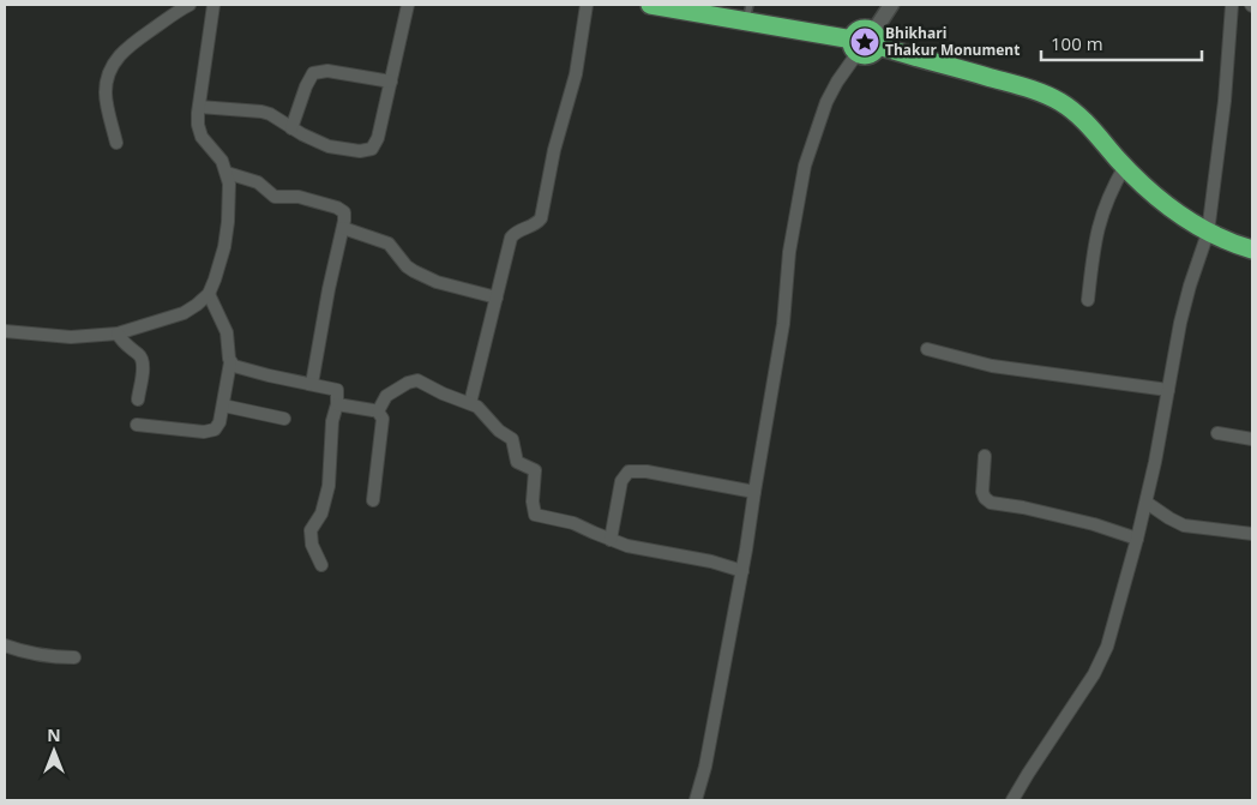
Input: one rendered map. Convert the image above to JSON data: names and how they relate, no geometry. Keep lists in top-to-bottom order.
{
  "places": {
    "place": ["Bhikhari Thakur Monument"]
  },
  "scale_bar": "100 m",
  "north": "top"
}
